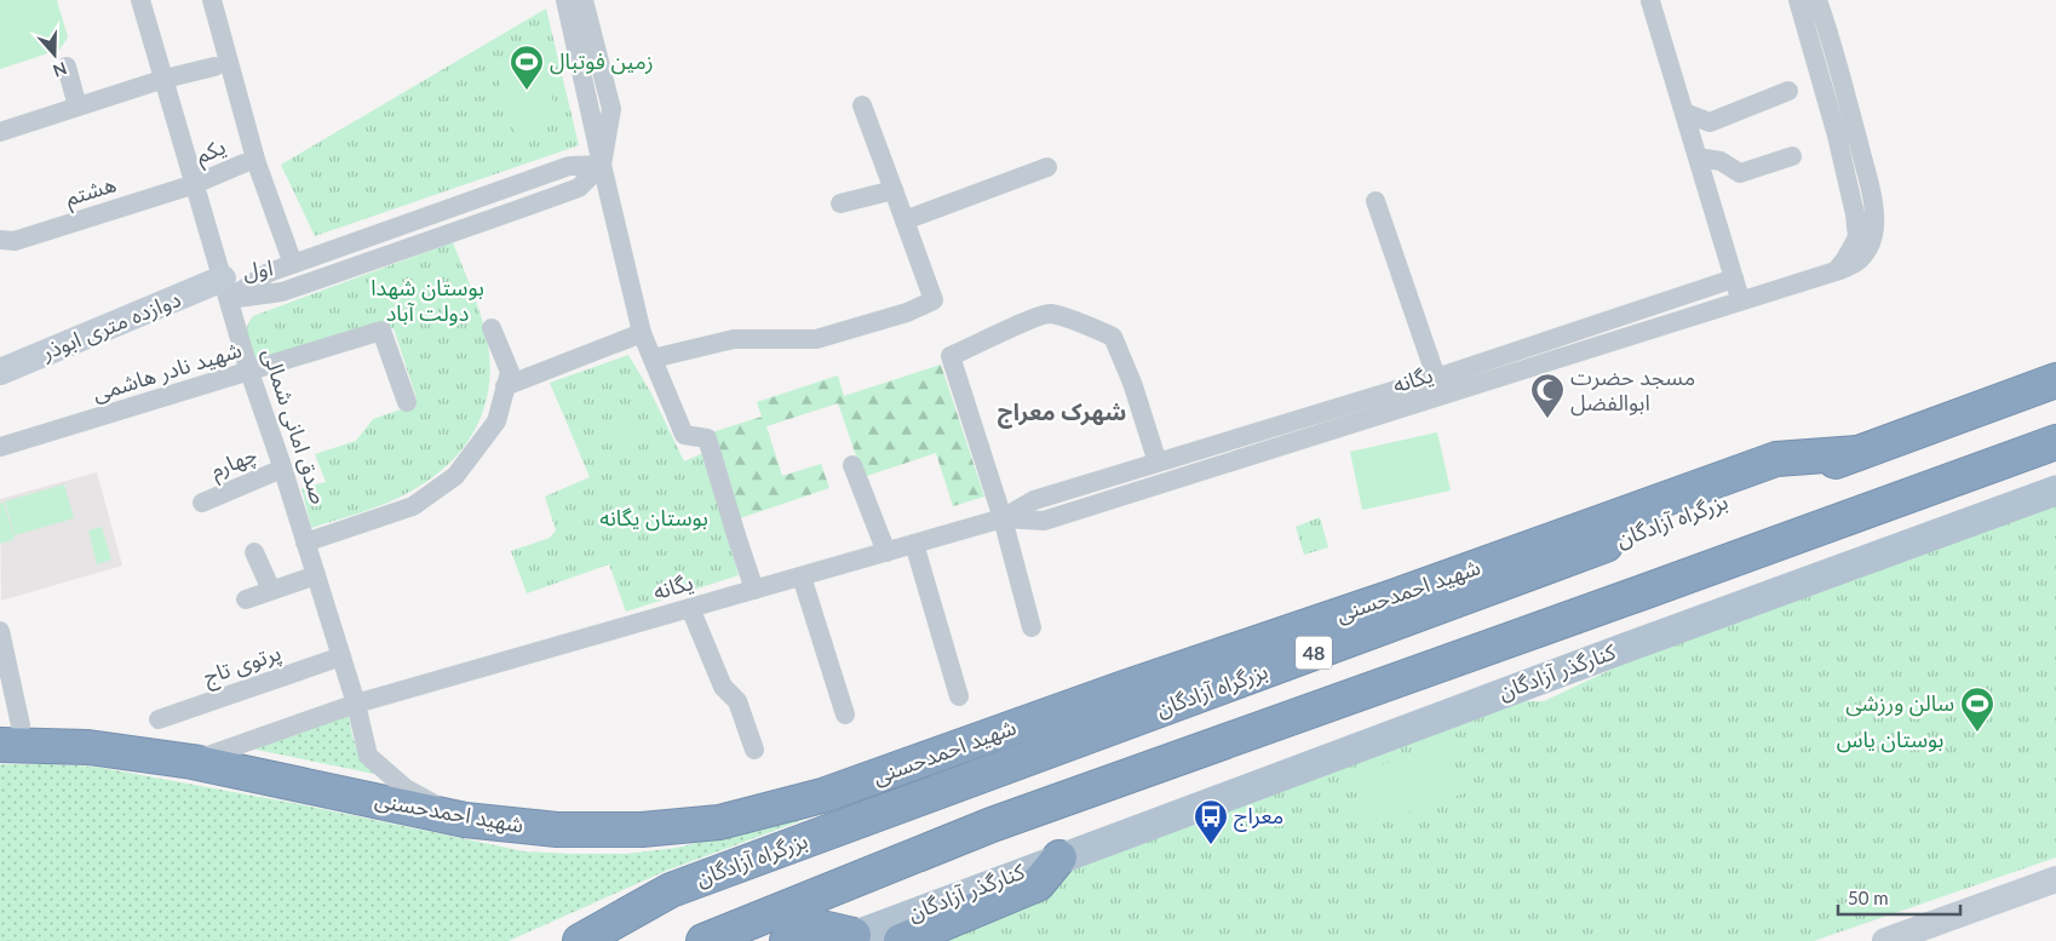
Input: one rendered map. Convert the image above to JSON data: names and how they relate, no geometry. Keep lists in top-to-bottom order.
{
  "streets": {
    "highway": [
      "بزرگراه آزادگان",
      "شهید احمدحسنی",
      "48",
      "کنارگذر آزادگان"
    ],
    "street": [
      "یکم",
      "هشتم",
      "اول",
      "دوازده متری ابوذر",
      "شهید نادر هاشمی",
      "یگانه",
      "صدق امانی شمالی",
      "چهارم",
      "پرتوی تاج"
    ]
  },
  "crossings": [
    ["یکم", "هشتم"],
    ["یکم", "صدق امانی شمالی"],
    ["هشتم", "صدق امانی شمالی"],
    ["اول", "دوازده متری ابوذر"],
    ["اول", "صدق امانی شمالی"],
    ["دوازده متری ابوذر", "صدق امانی شمالی"],
    ["شهید نادر هاشمی", "صدق امانی شمالی"],
    ["یگانه", "صدق امانی شمالی"],
    ["یگانه", "شهید احمدحسنی"],
    ["صدق امانی شمالی", "چهارم"],
    ["صدق امانی شمالی", "شهید احمدحسنی"],
    ["صدق امانی شمالی", "پرتوی تاج"],
    ["بزرگراه آزادگان", "شهید احمدحسنی"]
  ],
  "districts": ["شهرک معراج"],
  "parks": ["بوستان شهدا دولت آباد", "بوستان یگانه", "بوستان یاس"],
  "places": {
    "sports": ["زمین فوتبال", "سالن ورزشی"],
    "mosque": ["مسجد حضرت ابوالفضل"],
    "bus stop": ["معراج"]
  },
  "scale_bar": "50 m",
  "north": "bottom"
}
